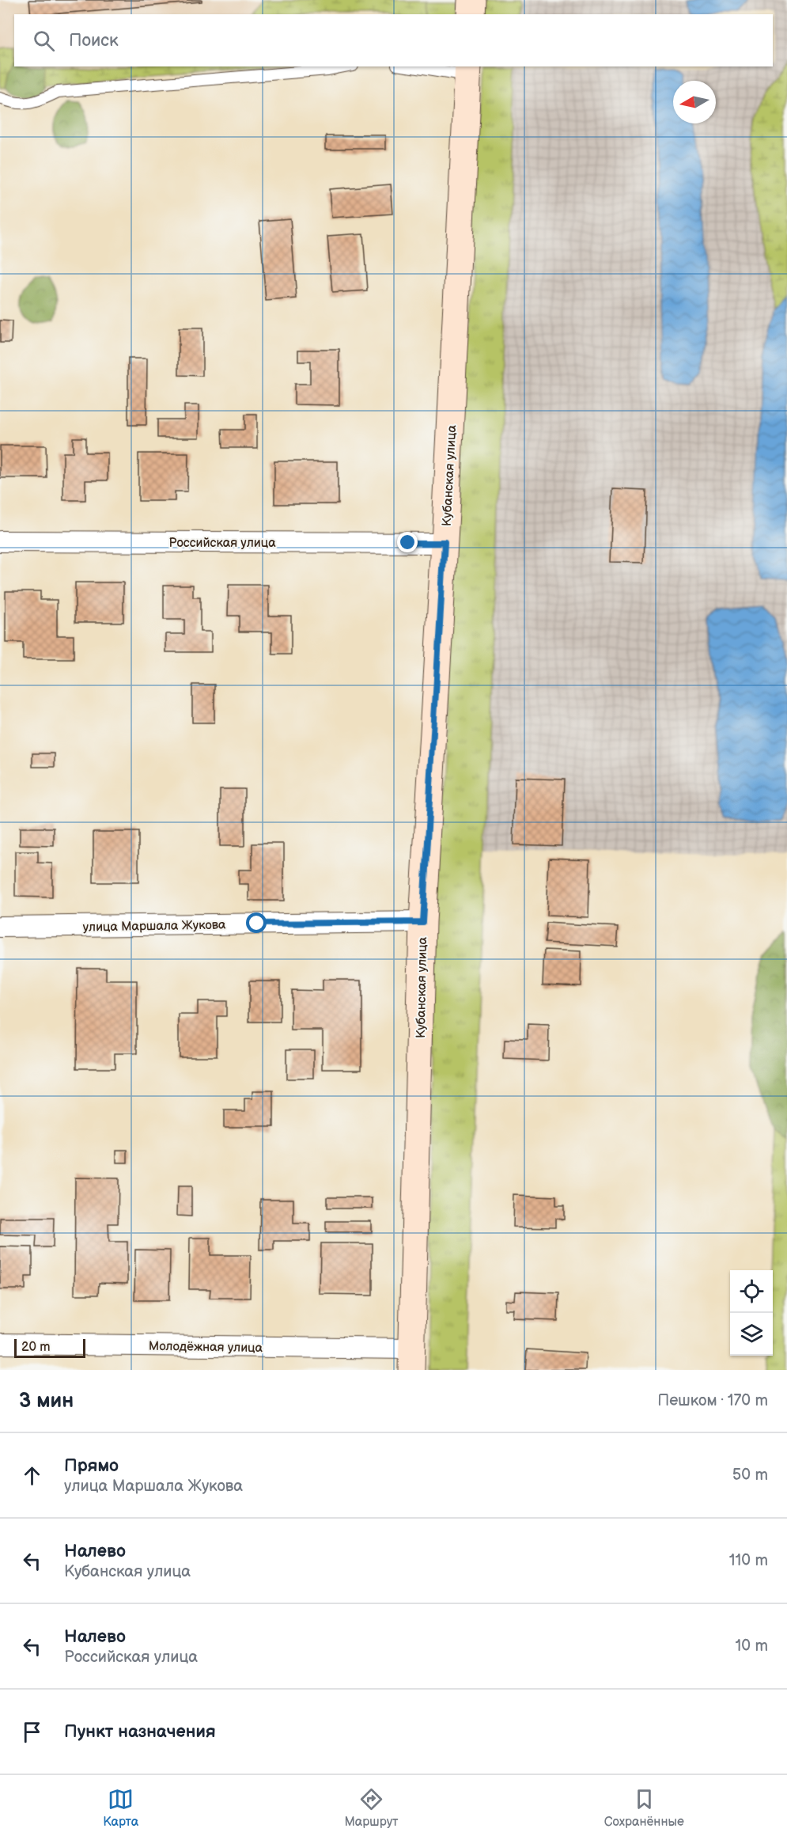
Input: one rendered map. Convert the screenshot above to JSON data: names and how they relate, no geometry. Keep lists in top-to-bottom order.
{
  "streets": {
    "street": [
      "Кубанская улица",
      "Российская улица",
      "улица Маршала Жукова",
      "Молодёжная улица"
    ]
  },
  "crossings": [
    ["Кубанская улица", "Российская улица"],
    ["Кубанская улица", "улица Маршала Жукова"],
    ["Кубанская улица", "Молодёжная улица"]
  ],
  "scale_bar": "20 m",
  "north": "left",
  "page": {
    "search": "Поиск",
    "scale": "20 m",
    "heading": ["3 мин", "Пешком · 170 m"],
    "list": [
      ["Прямо", "улица Маршала Жукова", "50 m"],
      ["Налево", "Кубанская улица", "110 m"],
      ["Налево", "Российская улица", "10 m"],
      "Пункт назначения"
    ],
    "nav": ["Карта", "Маршрут", "Сохранённые"]
  }
}
